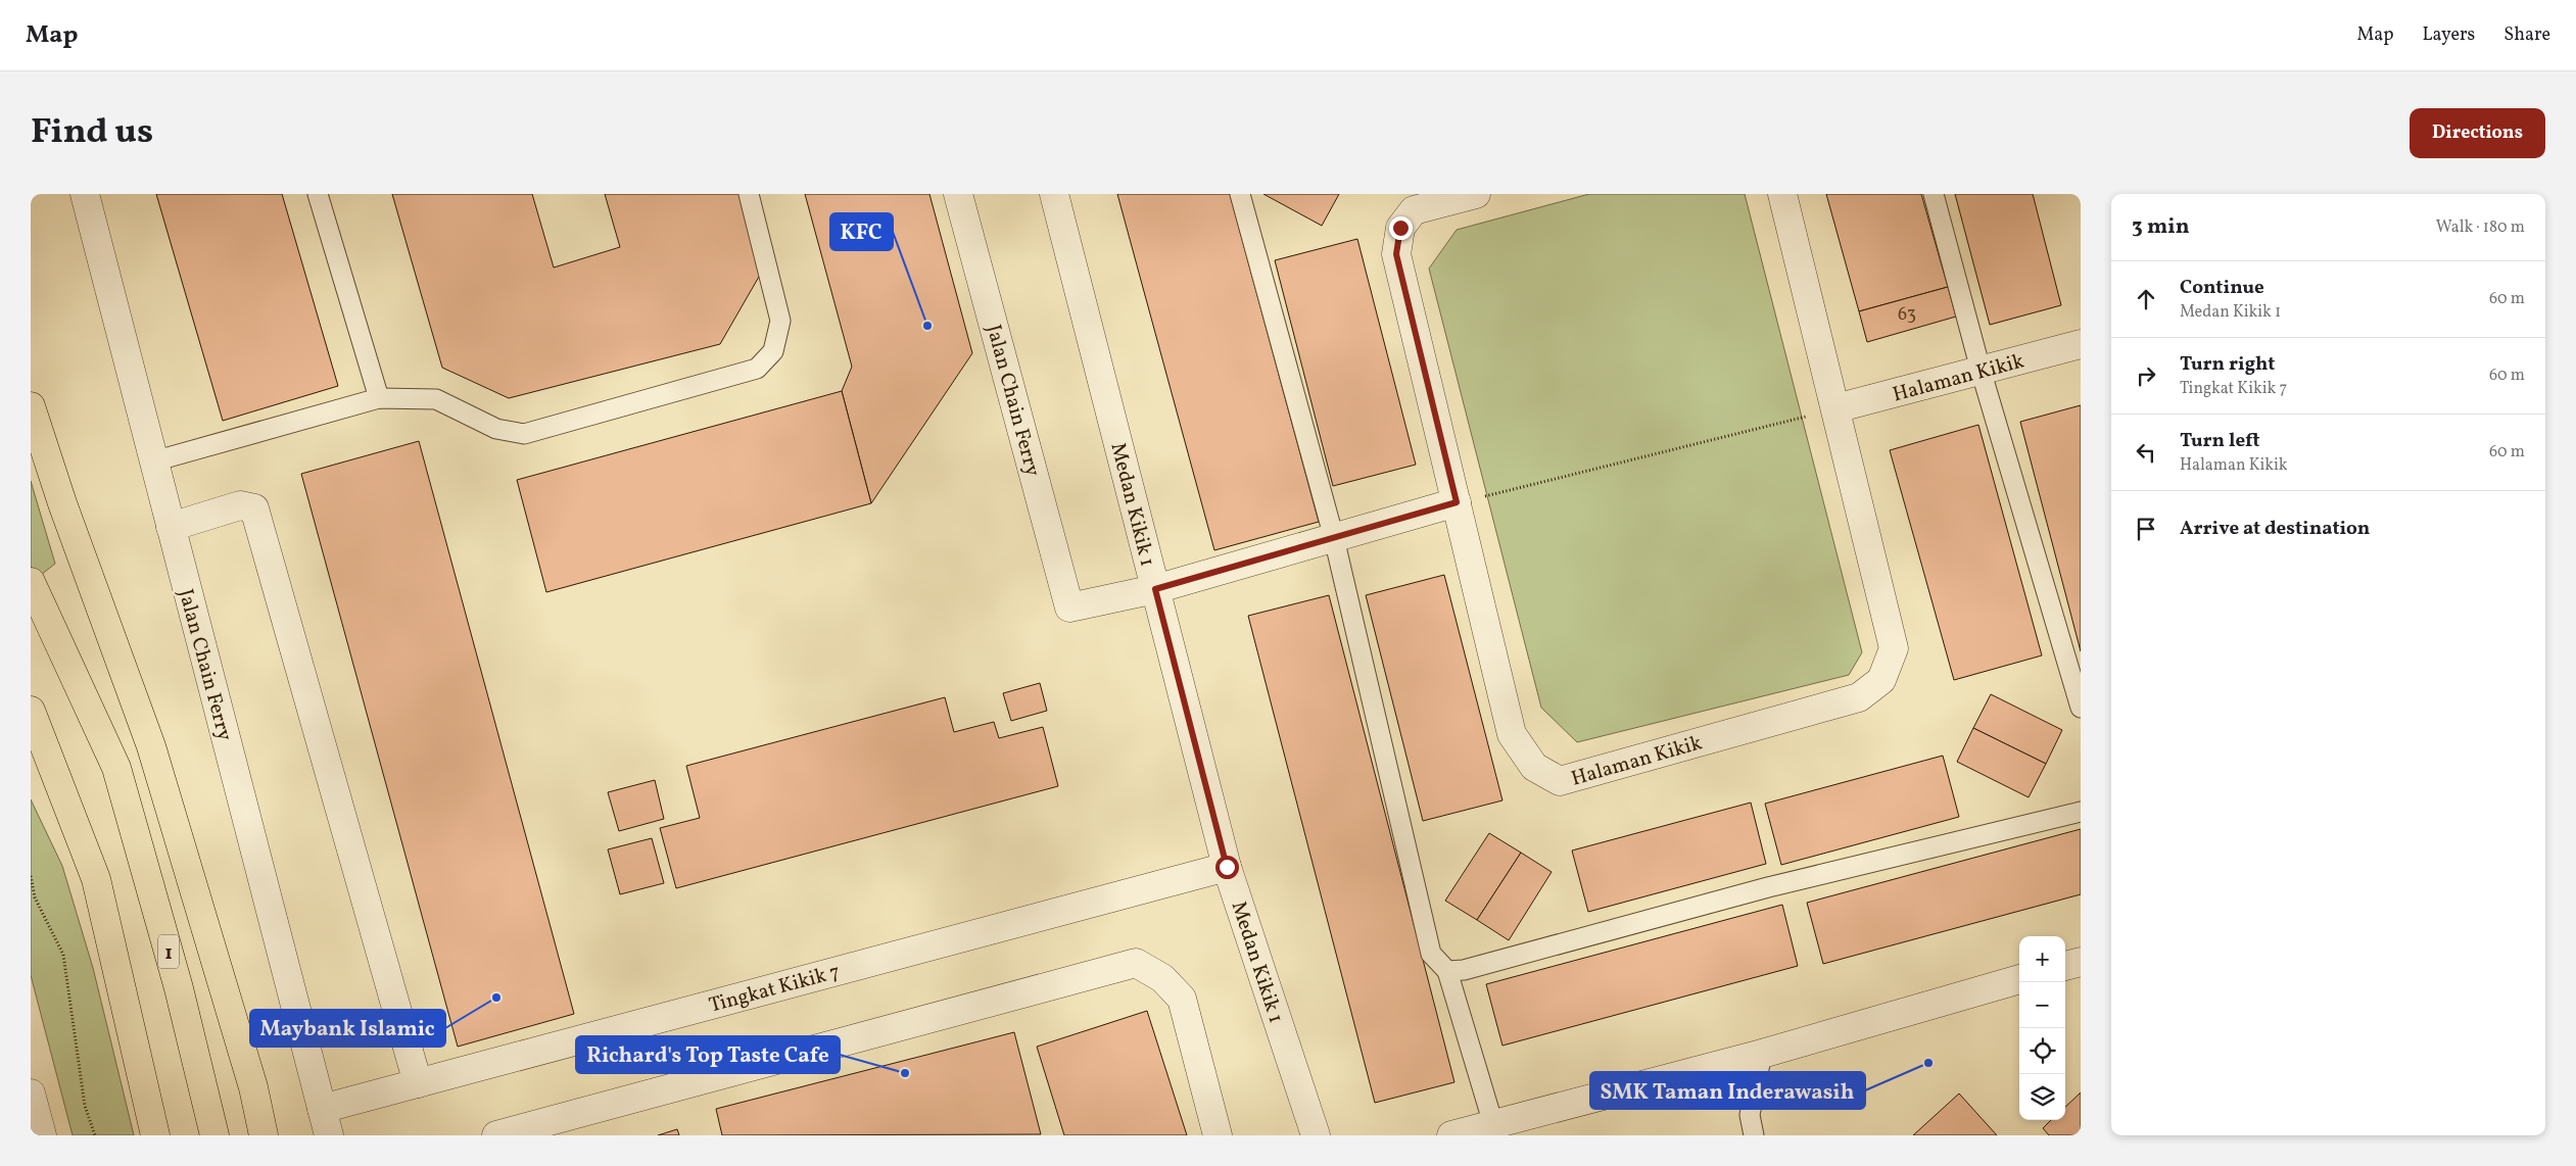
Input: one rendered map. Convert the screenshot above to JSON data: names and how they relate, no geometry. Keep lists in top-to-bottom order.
{
  "streets": {
    "highway": ["1"],
    "street": [
      "Halaman Kikik",
      "Jalan Chain Ferry",
      "Medan Kikik 1",
      "Tingkat Kikik 7"
    ]
  },
  "crossings": [
    ["Jalan Chain Ferry", "Medan Kikik 1"],
    ["Jalan Chain Ferry", "Tingkat Kikik 7"],
    ["Medan Kikik 1", "Tingkat Kikik 7"]
  ],
  "places": [
    "KFC",
    "Maybank Islamic",
    "SMK Taman Inderawasih",
    "Richard's Top Taste Cafe"
  ],
  "house_numbers": ["63"],
  "page": {
    "header": "Map",
    "nav": ["Map", "Layers", "Share"],
    "title": "Find us",
    "buttons": "Directions",
    "heading": ["3 min", "Walk · 180 m"],
    "list": [
      ["Continue", "Medan Kikik 1", "60 m"],
      ["Turn right", "Tingkat Kikik 7", "60 m"],
      ["Turn left", "Halaman Kikik", "60 m"],
      "Arrive at destination"
    ],
    "map_buttons": ["+", "−"]
  }
}
